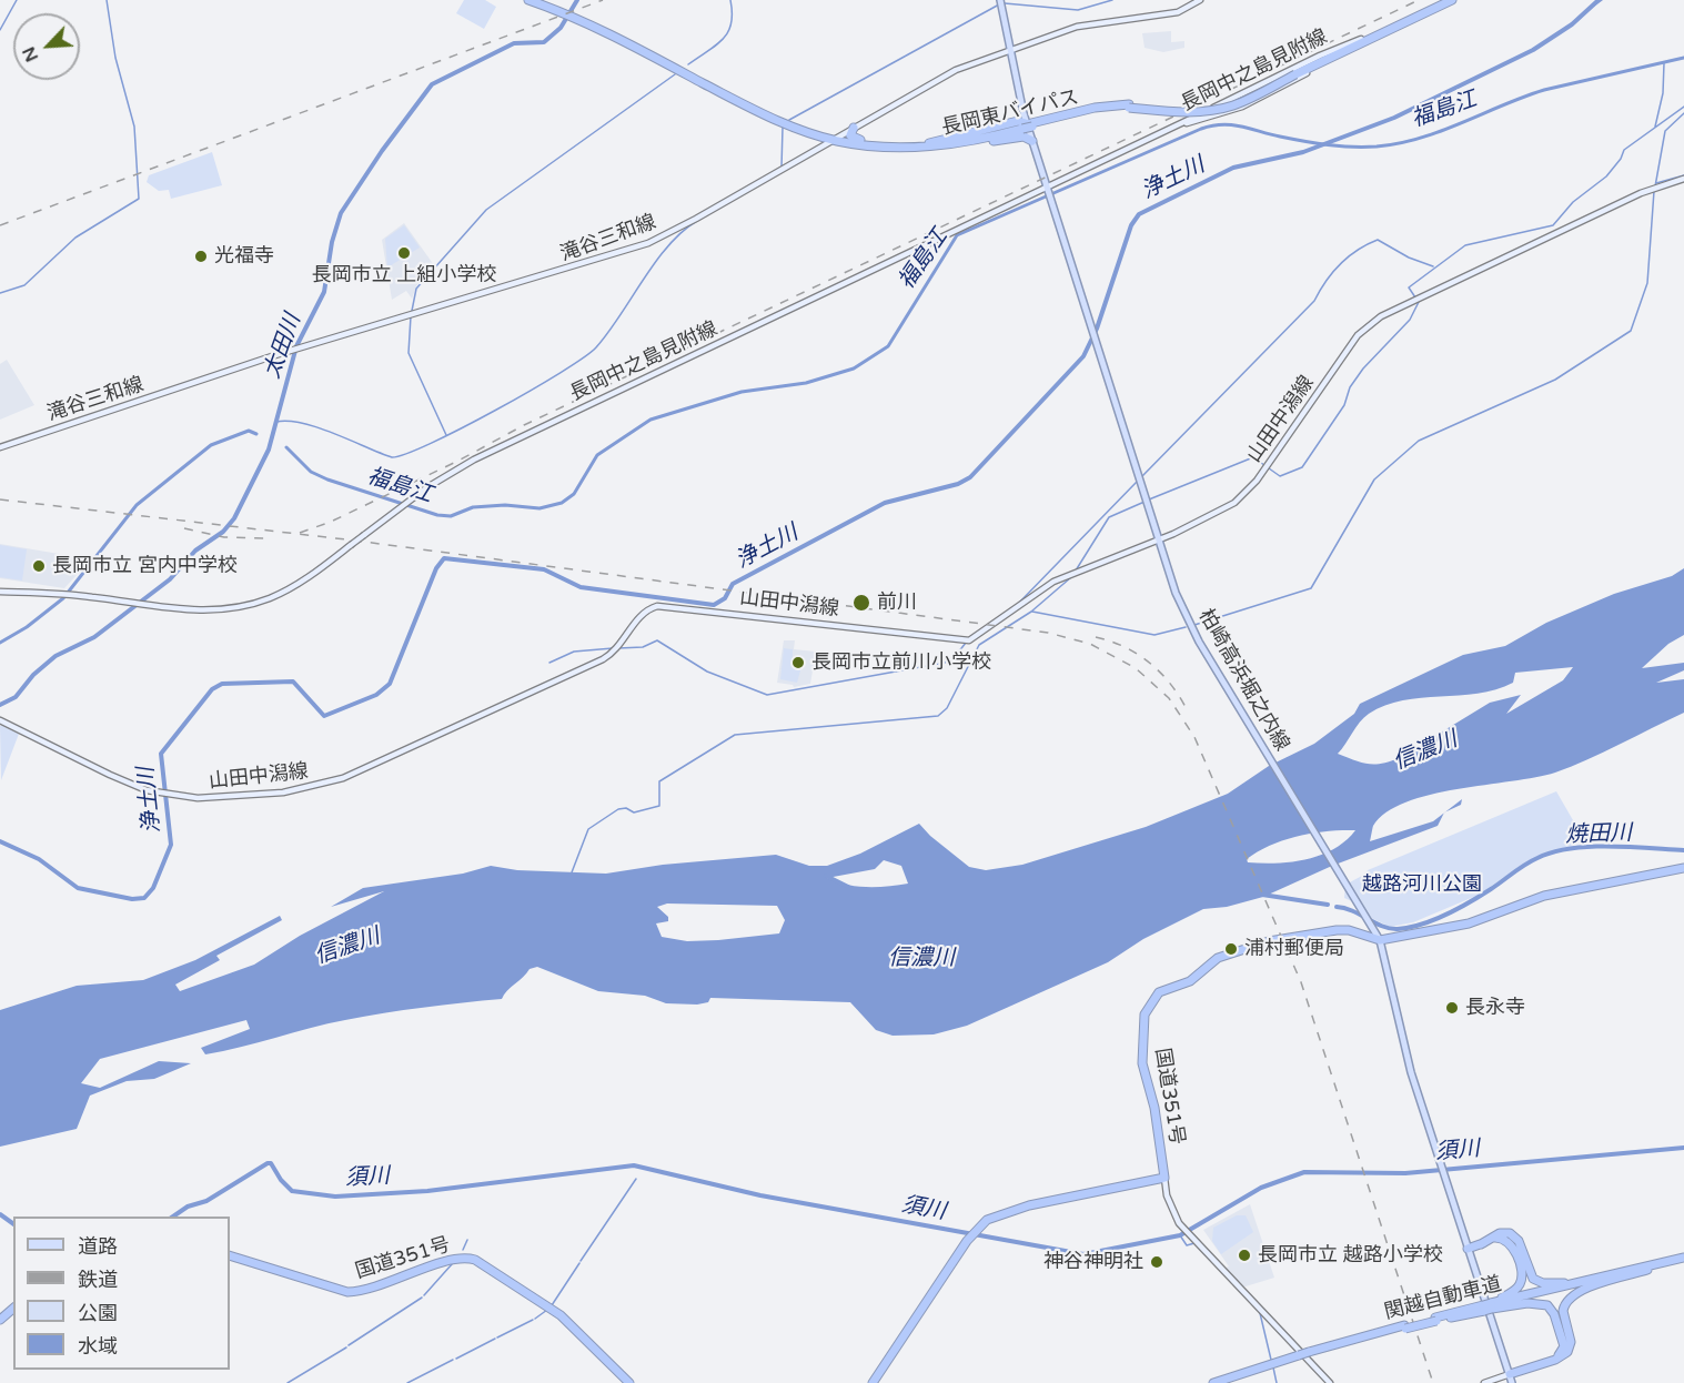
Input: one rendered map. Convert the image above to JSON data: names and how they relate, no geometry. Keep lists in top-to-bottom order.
{
  "streets": {
    "highway": ["長岡東バイパス", "国道351号", "関越自動車道"],
    "main road": [
      "長岡中之島見附線",
      "滝谷三和線",
      "山田中潟線",
      "柏崎高浜堀之内線"
    ]
  },
  "crossings": [
    ["長岡中之島見附線", "長岡東バイパス"],
    ["長岡中之島見附線", "柏崎高浜堀之内線"],
    ["山田中潟線", "柏崎高浜堀之内線"],
    ["柏崎高浜堀之内線", "国道351号"]
  ],
  "water": [
    "福島江",
    "浄土川",
    "太田川",
    "信濃川",
    "焼田川",
    "須川"
  ],
  "parks": ["越路河川公園"],
  "places": [
    "長岡市立 上組小学校",
    "光福寺",
    "長岡市立 宮内中学校",
    "前川",
    "長岡市立前川小学校",
    "浦村郵便局",
    "長永寺",
    "長岡市立 越路小学校",
    "神谷神明社"
  ],
  "legend": [
    "道路",
    "鉄道",
    "公園",
    "水域"
  ],
  "north": "bottom left"
}
